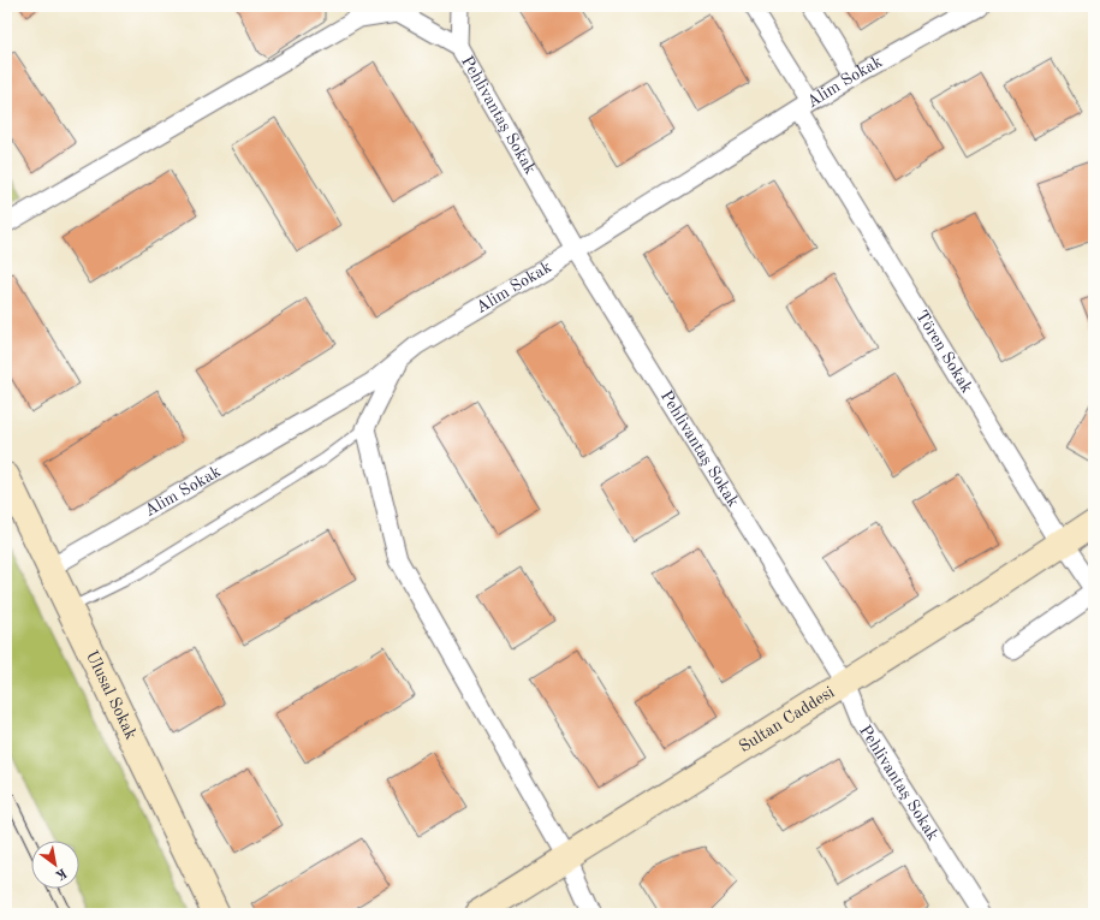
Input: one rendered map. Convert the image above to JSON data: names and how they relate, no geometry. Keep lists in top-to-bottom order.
{
  "streets": {
    "street": [
      "Alim Sokak",
      "Pehlivantaş Sokak",
      "Tören Sokak",
      "Ulusal Sokak",
      "Sultan Caddesi"
    ]
  },
  "crossings": [
    ["Alim Sokak", "Pehlivantaş Sokak"],
    ["Alim Sokak", "Tören Sokak"],
    ["Alim Sokak", "Ulusal Sokak"],
    ["Pehlivantaş Sokak", "Sultan Caddesi"],
    ["Tören Sokak", "Sultan Caddesi"]
  ],
  "north": "bottom right"
}
